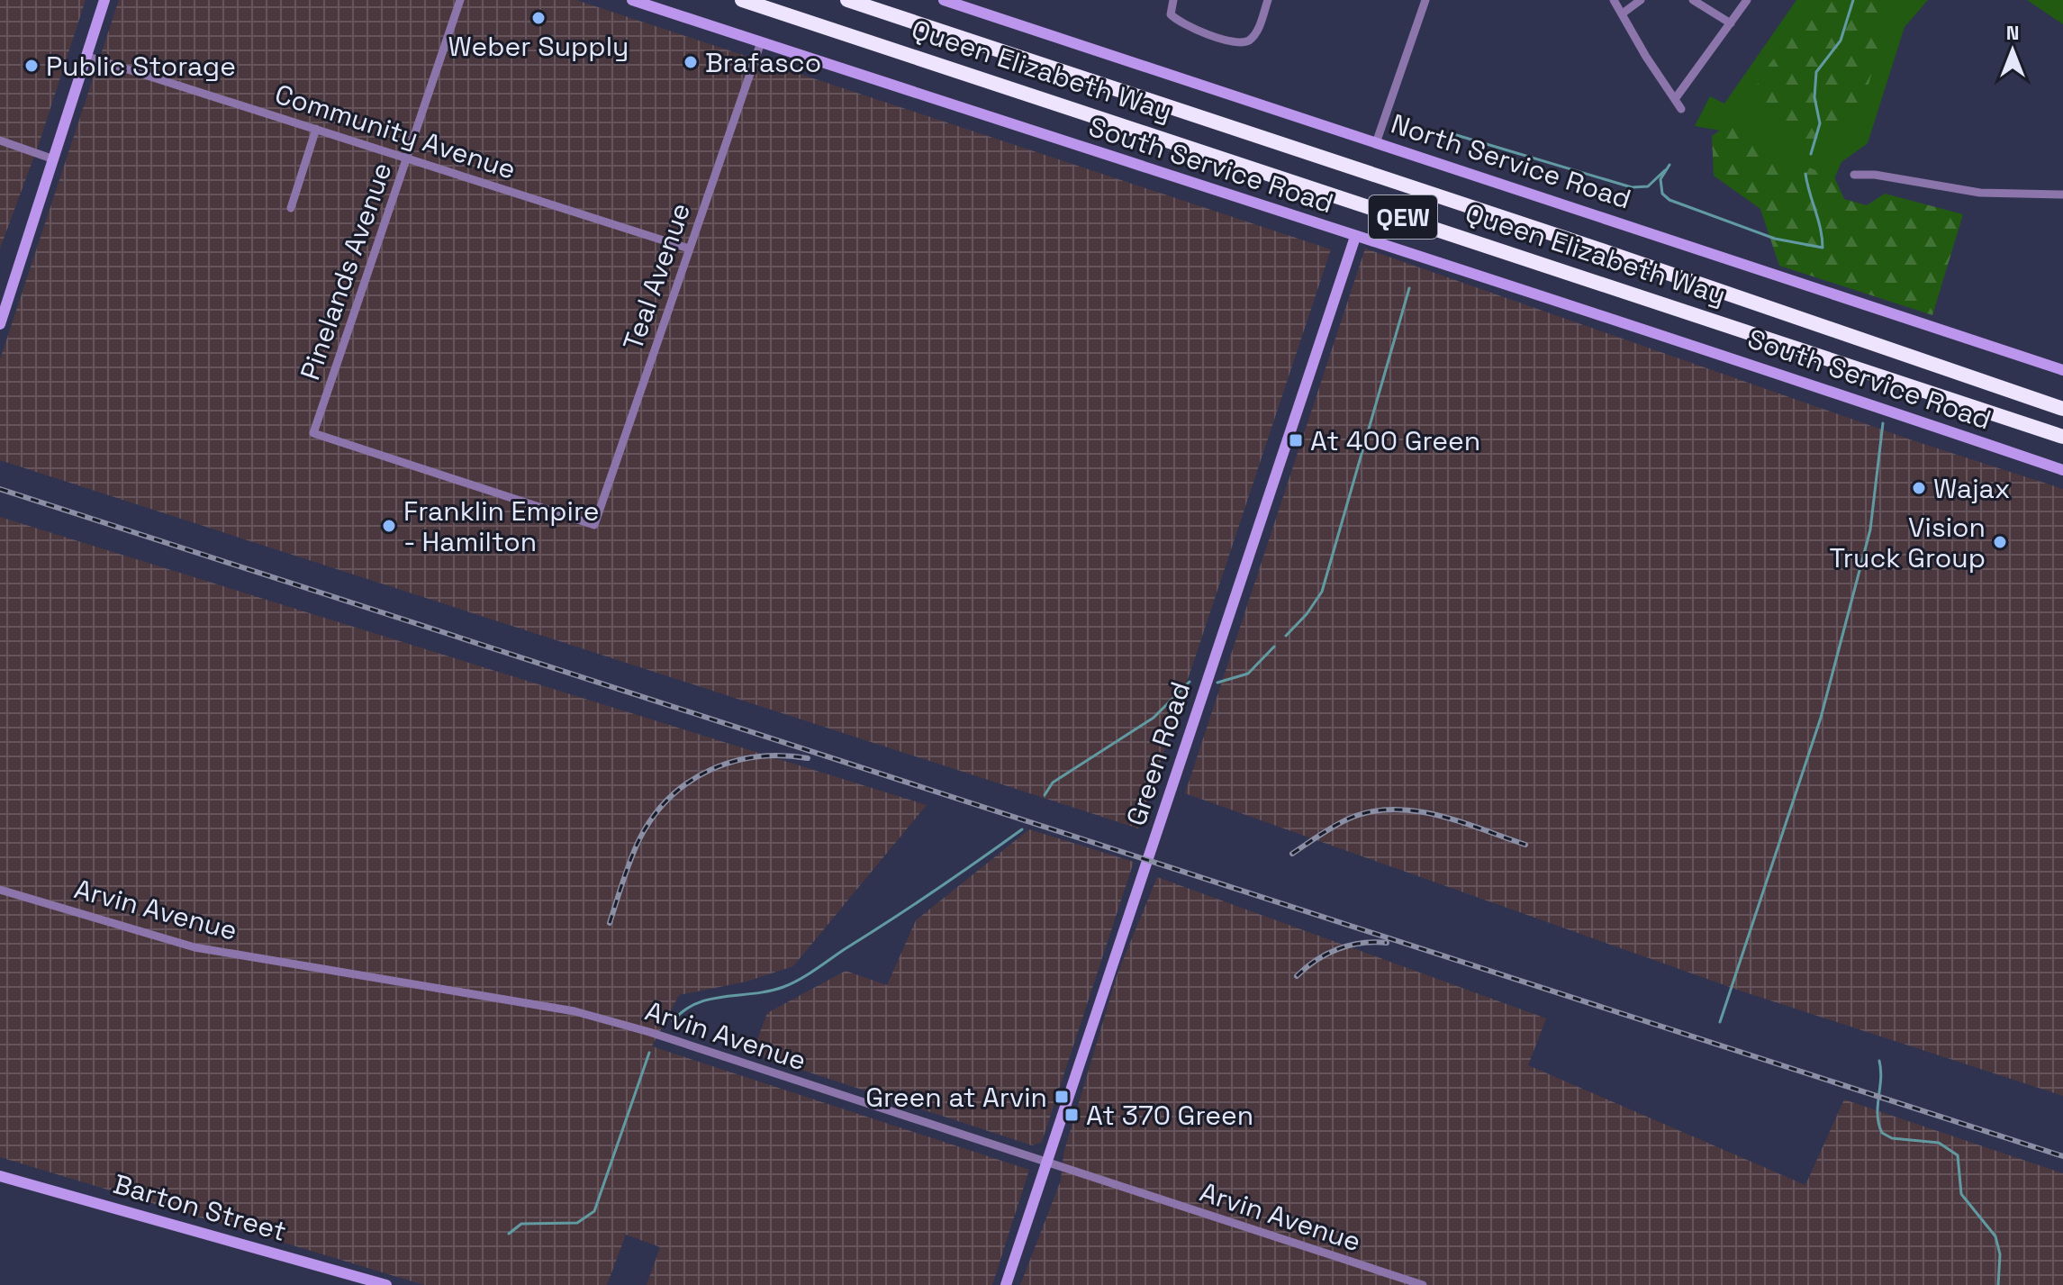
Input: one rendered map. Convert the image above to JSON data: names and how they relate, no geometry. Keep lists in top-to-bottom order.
{
  "streets": {
    "highway": ["Queen Elizabeth Way", "QEW"],
    "street": [
      "Community Avenue",
      "North Service Road",
      "South Service Road",
      "Pinelands Avenue",
      "Teal Avenue",
      "Green Road",
      "Arvin Avenue",
      "Barton Street"
    ]
  },
  "crossings": [
    ["Community Avenue", "Pinelands Avenue"],
    ["Community Avenue", "Teal Avenue"],
    ["South Service Road", "Teal Avenue"],
    ["South Service Road", "Green Road"],
    ["Pinelands Avenue", "Teal Avenue"],
    ["Green Road", "Arvin Avenue"]
  ],
  "places": {
    "other": [
      "Weber Supply",
      "Brafasco",
      "Public Storage",
      "Wajax",
      "Franklin Empire - Hamilton",
      "Vision Truck Group"
    ],
    "transit": ["At 400 Green", "Green at Arvin", "At 370 Green"]
  },
  "north": "top"
}
